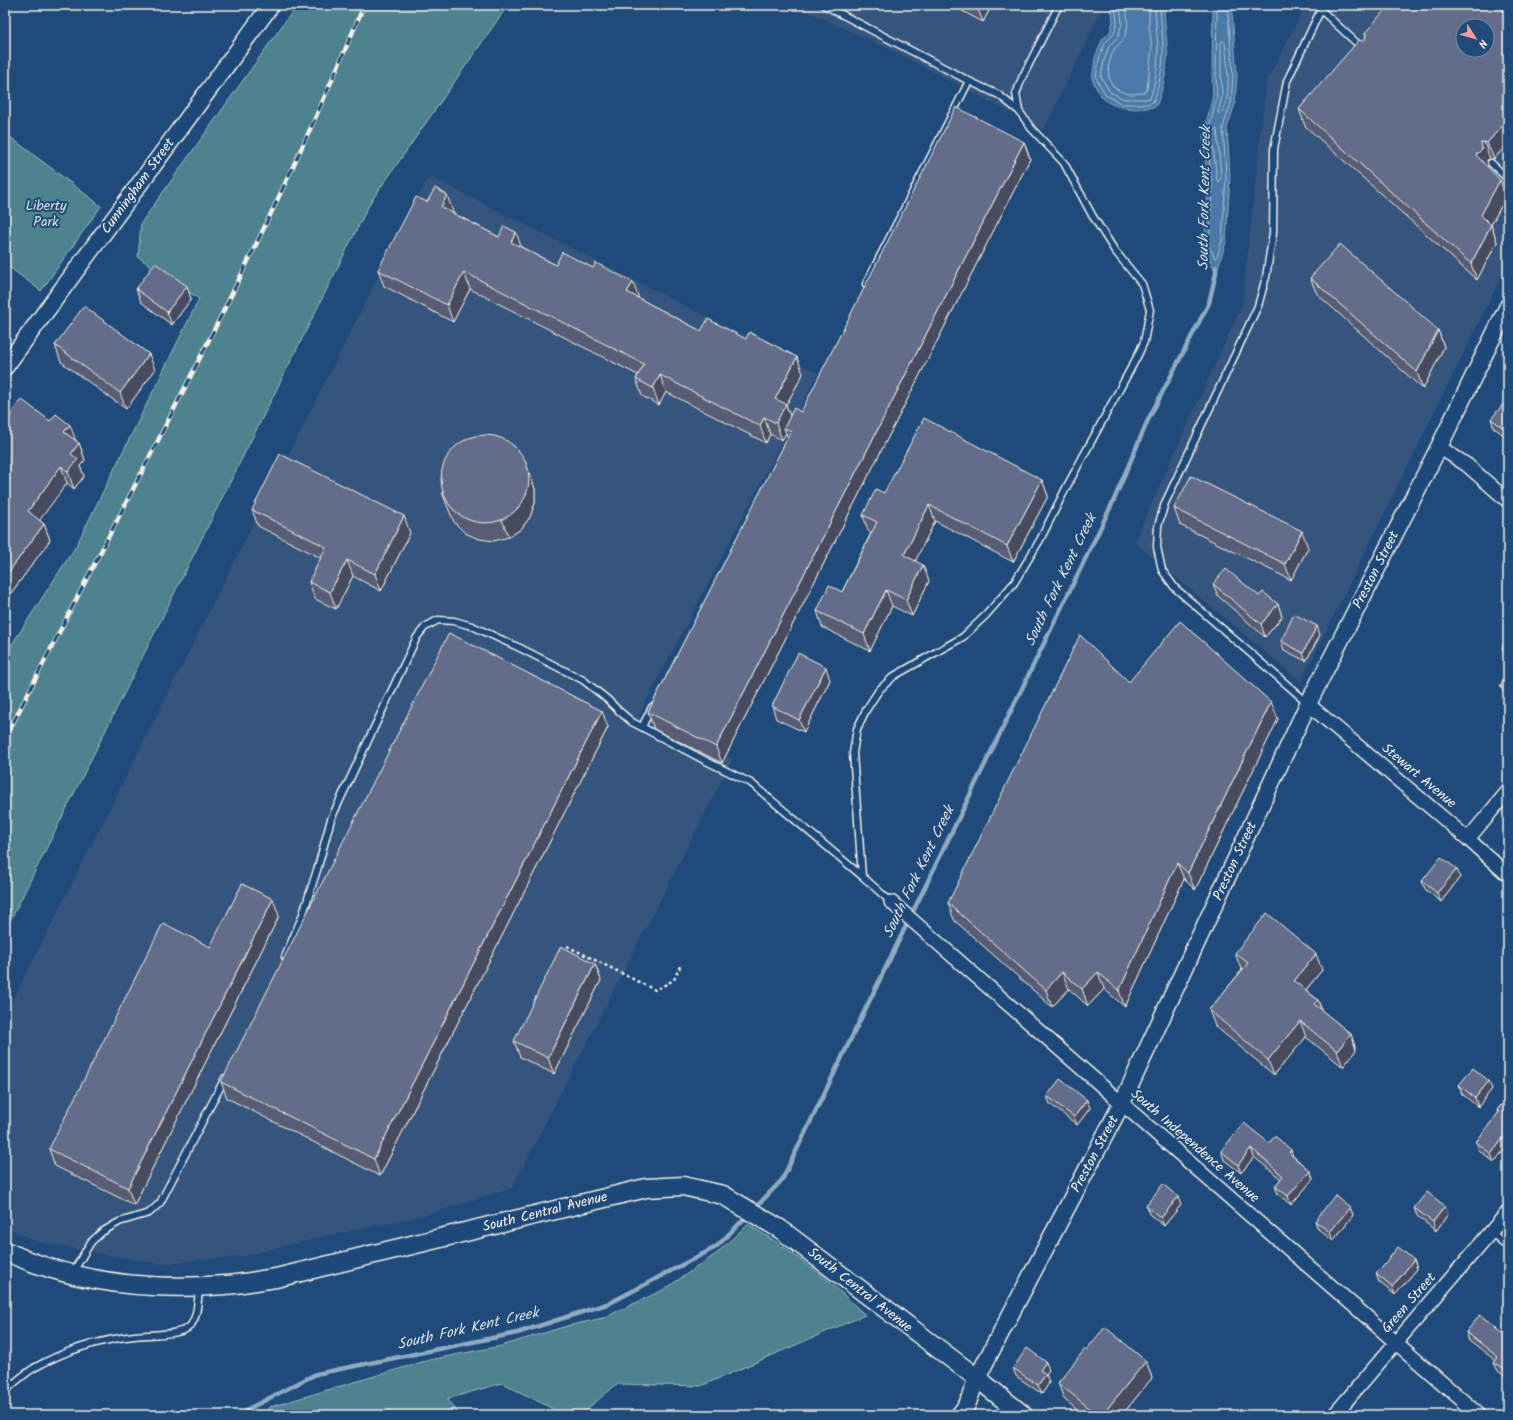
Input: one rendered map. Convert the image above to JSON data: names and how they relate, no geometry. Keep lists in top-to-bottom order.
{
  "streets": {
    "main road": ["South Central Avenue"],
    "street": [
      "Cunningham Street",
      "Preston Street",
      "Stewart Avenue",
      "South Independence Avenue",
      "Green Street"
    ]
  },
  "crossings": [
    ["Preston Street", "Stewart Avenue"],
    ["Preston Street", "South Independence Avenue"],
    ["Preston Street", "South Central Avenue"],
    ["South Independence Avenue", "Green Street"]
  ],
  "water": ["South Fork Kent Creek"],
  "parks": ["Liberty Park"],
  "north": "bottom right"
}
